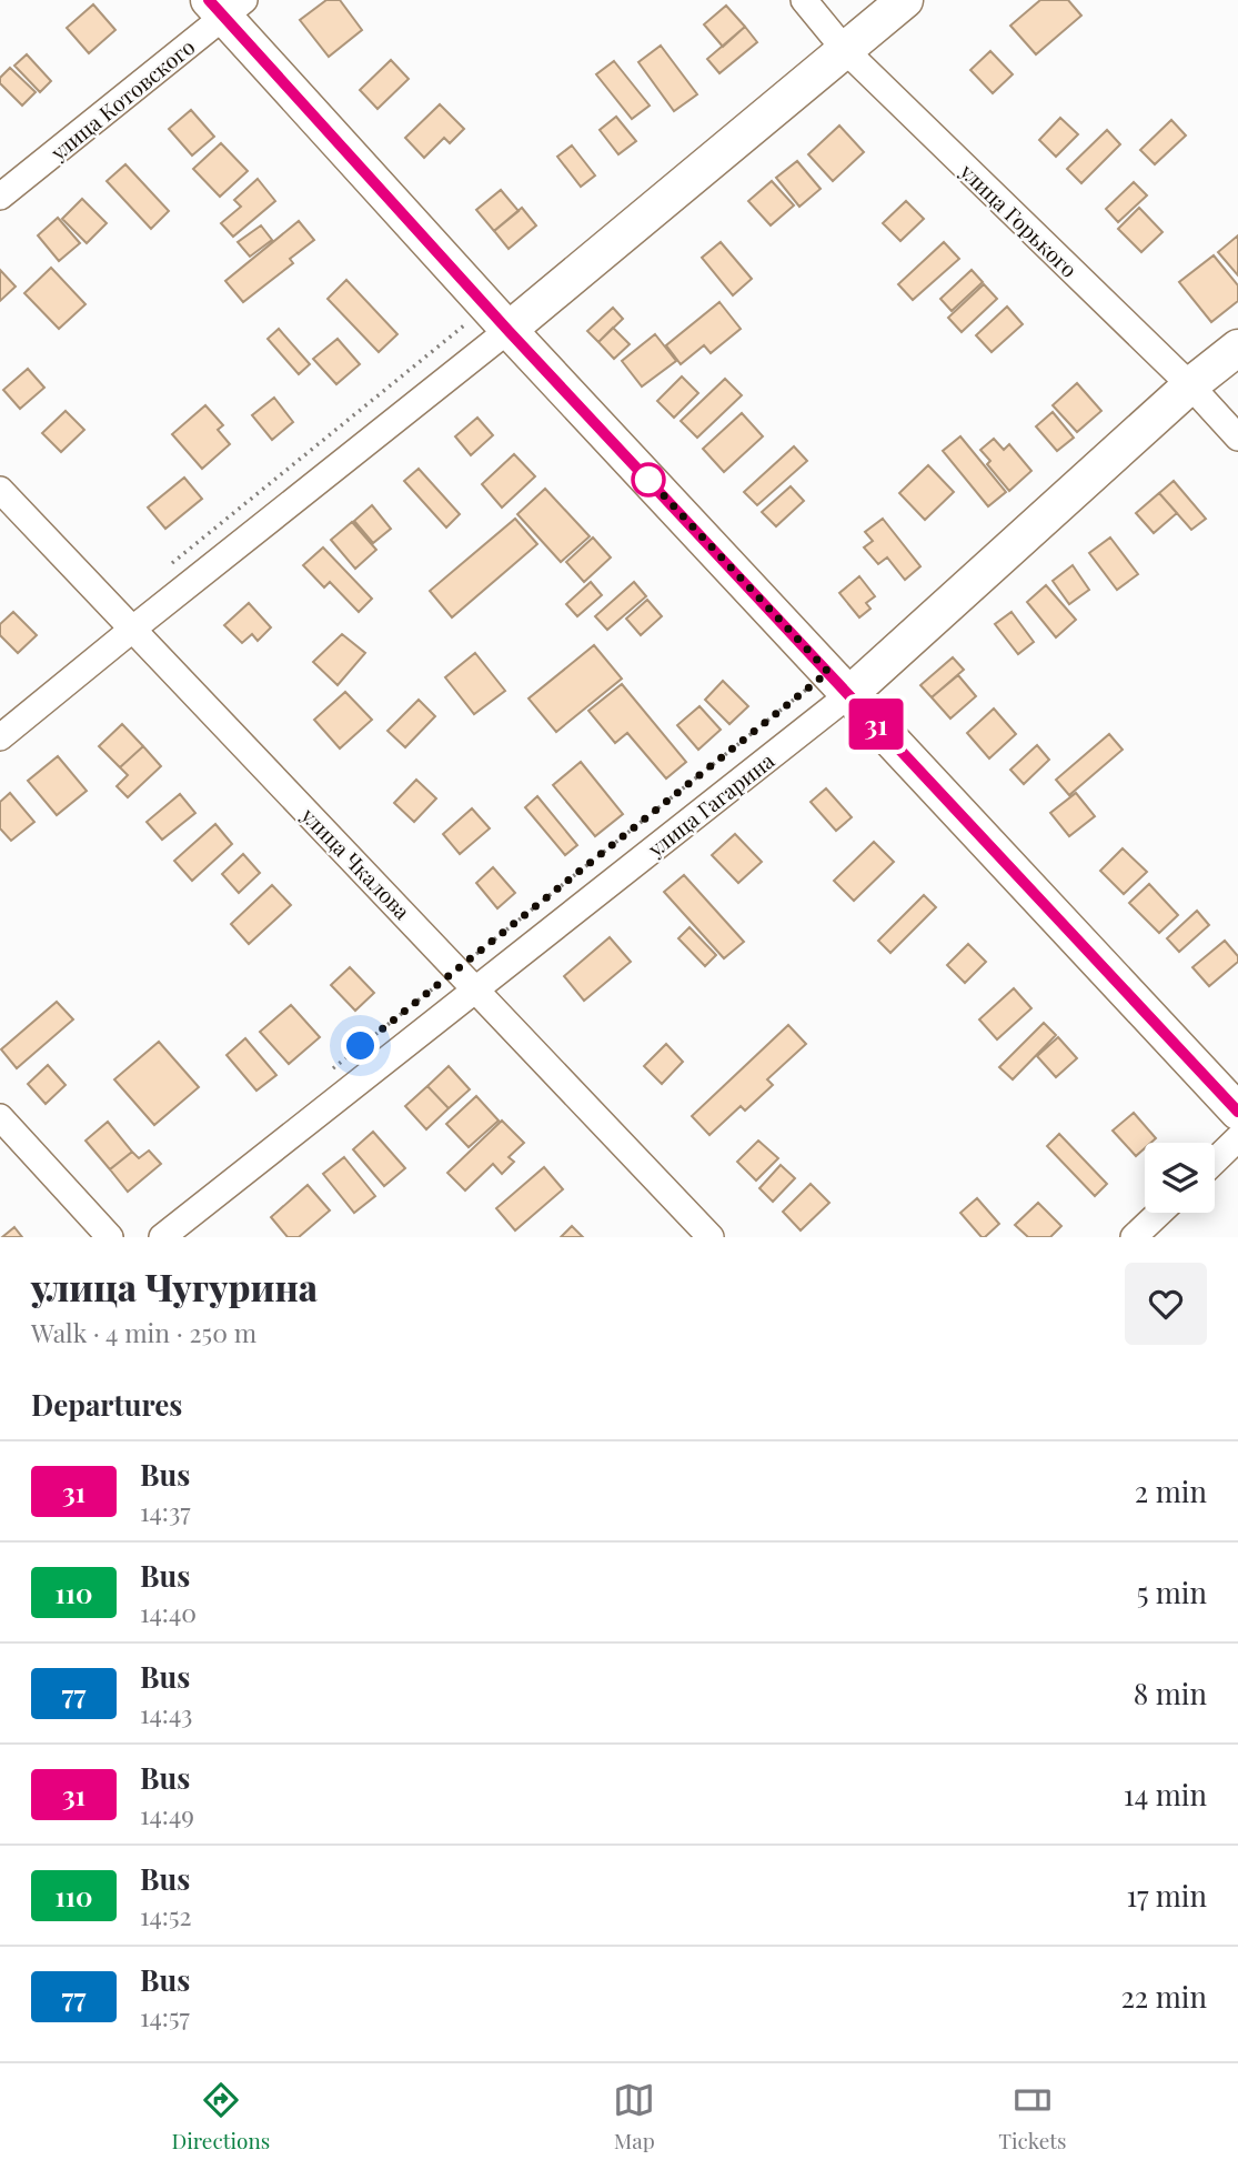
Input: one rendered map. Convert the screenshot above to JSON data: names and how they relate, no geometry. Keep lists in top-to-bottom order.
{
  "streets": {
    "street": [
      "улица Котовского",
      "улица Горького",
      "улица Гагарина",
      "улица Чкалова"
    ]
  },
  "crossings": [
    ["улица Горького", "улица Гагарина"],
    ["улица Гагарина", "улица Чкалова"]
  ],
  "lines": ["bus line 31"],
  "page": {
    "on_map": "31",
    "heading": [
      ["улица Чугурина", "Walk · 4 min · 250 m"],
      "Departures"
    ],
    "list": [
      {
        "mark": "31",
        "name": "Bus",
        "note": "14:37",
        "value": "2 min"
      },
      {
        "mark": "110",
        "name": "Bus",
        "note": "14:40",
        "value": "5 min"
      },
      {
        "mark": "77",
        "name": "Bus",
        "note": "14:43",
        "value": "8 min"
      },
      {
        "mark": "31",
        "name": "Bus",
        "note": "14:49",
        "value": "14 min"
      },
      {
        "mark": "110",
        "name": "Bus",
        "note": "14:52",
        "value": "17 min"
      },
      {
        "mark": "77",
        "name": "Bus",
        "note": "14:57",
        "value": "22 min"
      }
    ],
    "tabs": ["Directions", "Map", "Tickets"]
  }
}
